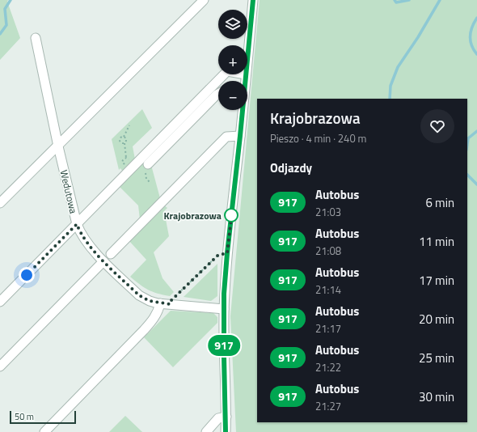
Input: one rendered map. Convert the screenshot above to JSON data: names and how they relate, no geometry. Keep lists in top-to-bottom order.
{
  "streets": {
    "street": ["Wedutowa"]
  },
  "places": ["Krajobrazowa"],
  "lines": ["bus line 917"],
  "scale_bar": "50 m",
  "page": {
    "on_map": "917",
    "map_buttons": ["+", "−"],
    "heading": [
      ["Krajobrazowa", "Pieszo · 4 min · 240 m"],
      "Odjazdy"
    ],
    "list": [
      {
        "mark": "917",
        "name": "Autobus",
        "note": "21:03",
        "value": "6 min"
      },
      {
        "mark": "917",
        "name": "Autobus",
        "note": "21:08",
        "value": "11 min"
      },
      {
        "mark": "917",
        "name": "Autobus",
        "note": "21:14",
        "value": "17 min"
      },
      {
        "mark": "917",
        "name": "Autobus",
        "note": "21:17",
        "value": "20 min"
      },
      {
        "mark": "917",
        "name": "Autobus",
        "note": "21:22",
        "value": "25 min"
      },
      {
        "mark": "917",
        "name": "Autobus",
        "note": "21:27",
        "value": "30 min"
      }
    ],
    "scale": "50 m"
  }
}
